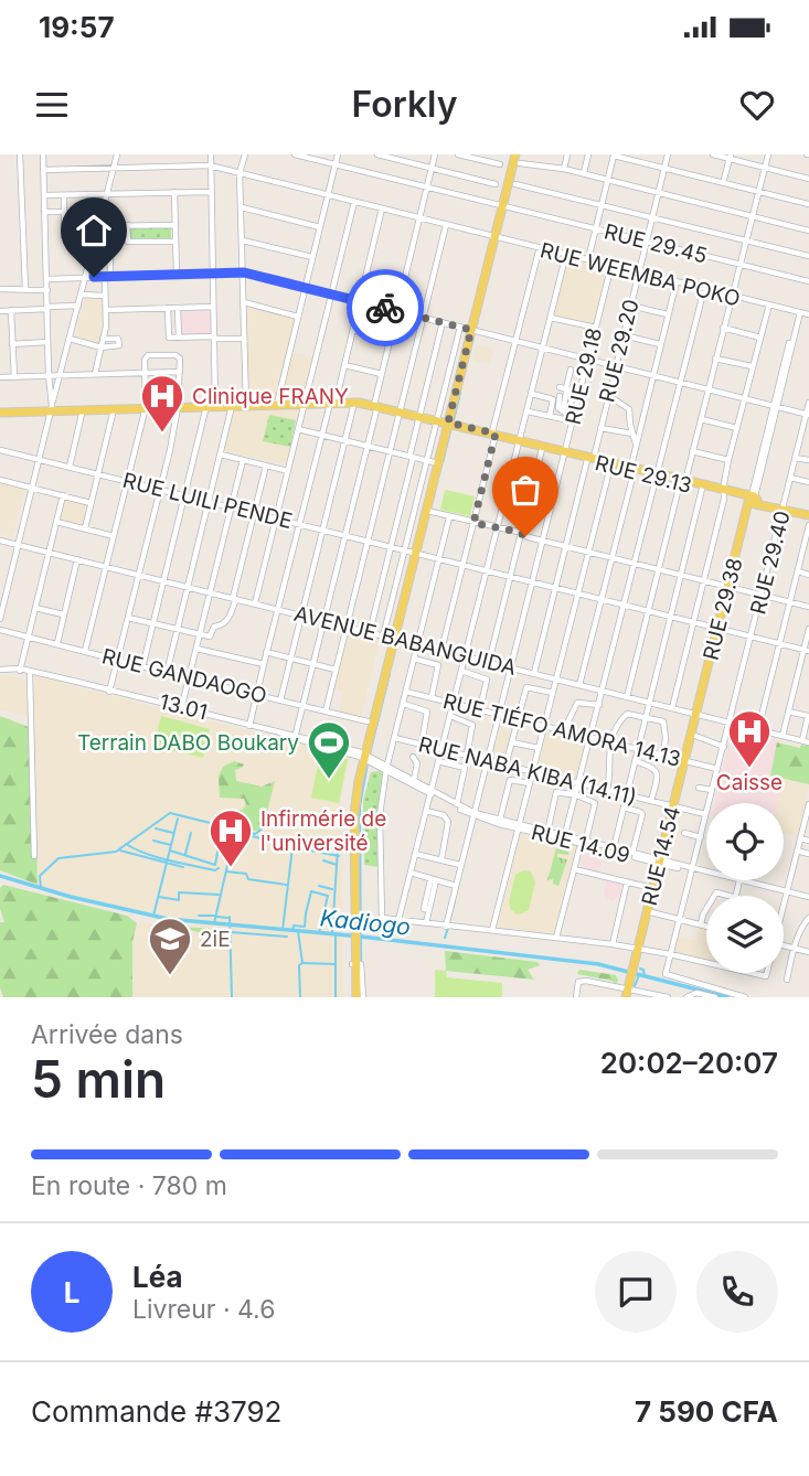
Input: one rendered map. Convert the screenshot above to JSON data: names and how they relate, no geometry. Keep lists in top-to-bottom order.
{
  "streets": {
    "main road": ["RUE 29.13", "RUE 29.38", "RUE 14.54"],
    "street": [
      "RUE 29.45",
      "RUE WEEMBA POKO",
      "RUE 29.20",
      "RUE 29.18",
      "RUE LUILI PENDE",
      "RUE 29.40",
      "AVENUE BABANGUIDA",
      "RUE GANDAOGO",
      "13.01",
      "RUE TIÉFO AMORA 14.13",
      "RUE NABA KIBA (14.11)",
      "RUE 14.09"
    ]
  },
  "crossings": [
    ["RUE 29.45", "RUE 29.20"],
    ["RUE WEEMBA POKO", "RUE 29.20"],
    ["RUE WEEMBA POKO", "RUE 29.18"],
    ["RUE 29.20", "RUE 29.13"],
    ["RUE 29.20", "RUE LUILI PENDE"],
    ["RUE 29.20", "AVENUE BABANGUIDA"],
    ["RUE 29.18", "RUE 29.13"],
    ["RUE 29.18", "RUE LUILI PENDE"],
    ["RUE 29.18", "AVENUE BABANGUIDA"],
    ["RUE 29.18", "RUE TIÉFO AMORA 14.13"],
    ["RUE 29.18", "RUE NABA KIBA (14.11)"],
    ["RUE 29.18", "RUE 14.09"],
    ["RUE LUILI PENDE", "RUE 29.40"],
    ["RUE LUILI PENDE", "RUE 29.38"],
    ["RUE 29.40", "AVENUE BABANGUIDA"],
    ["RUE 29.40", "RUE TIÉFO AMORA 14.13"],
    ["RUE 29.40", "RUE NABA KIBA (14.11)"],
    ["RUE 29.40", "RUE 14.09"],
    ["RUE 29.38", "AVENUE BABANGUIDA"],
    ["13.01", "RUE 14.09"],
    ["RUE TIÉFO AMORA 14.13", "RUE 14.54"],
    ["RUE NABA KIBA (14.11)", "RUE 14.54"],
    ["RUE 14.09", "RUE 14.54"]
  ],
  "water": ["Kadiogo"],
  "places": {
    "hospital": ["Clinique FRANY", "Caisse", "Infirmérie de l'université"],
    "sports": ["Terrain DABO Boukary"],
    "school or university": ["2iE"]
  },
  "page": {
    "status": "19:57",
    "header": "Forkly",
    "heading": ["5 min", "Arrivée dans", "20:02–20:07"],
    "panel": [
      "Léa",
      "Livreur · 4.6",
      "Commande #3792",
      "7 590 CFA"
    ],
    "bar": "En route · 780 m",
    "round": "L"
  }
}
